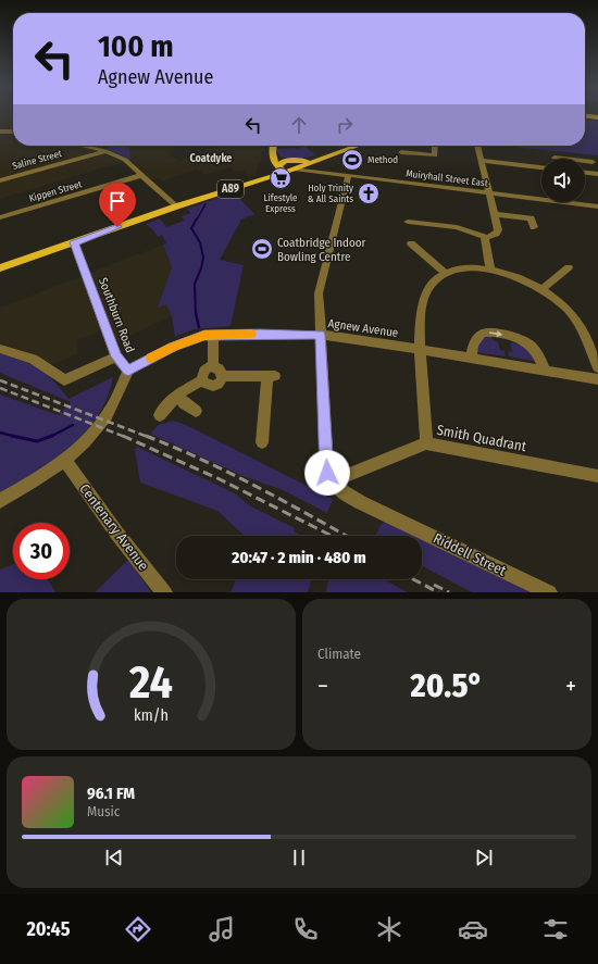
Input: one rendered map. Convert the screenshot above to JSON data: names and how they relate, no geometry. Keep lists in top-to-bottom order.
{
  "streets": {
    "main road": ["A89"],
    "street": [
      "Saline Street",
      "Muiryhall Street East",
      "Kippen Street",
      "Southburn Road",
      "Agnew Avenue",
      "Smith Quadrant",
      "Centenary Avenue",
      "Riddell Street"
    ]
  },
  "crossings": [
    ["Muiryhall Street East", "A89"],
    ["A89", "Southburn Road"],
    ["Southburn Road", "Agnew Avenue"],
    ["Agnew Avenue", "Smith Quadrant"]
  ],
  "districts": ["Coatdyke"],
  "places": {
    "sports": ["Method", "Coatbridge Indoor Bowling Centre"],
    "supermarket": ["Lifestyle Express"],
    "church": ["Holy Trinity & All Saints"]
  },
  "page": {
    "turn": ["100 m", "Agnew Avenue"],
    "limit": "30",
    "trip": "20:47 · 2 min · 480 m",
    "tile": "Climate",
    "heat": ["−", "20.5°", "+"],
    "song": ["96.1 FM", "Music"],
    "tabs": "20:45",
    "gauge": ["24", "km/h"]
  }
}
